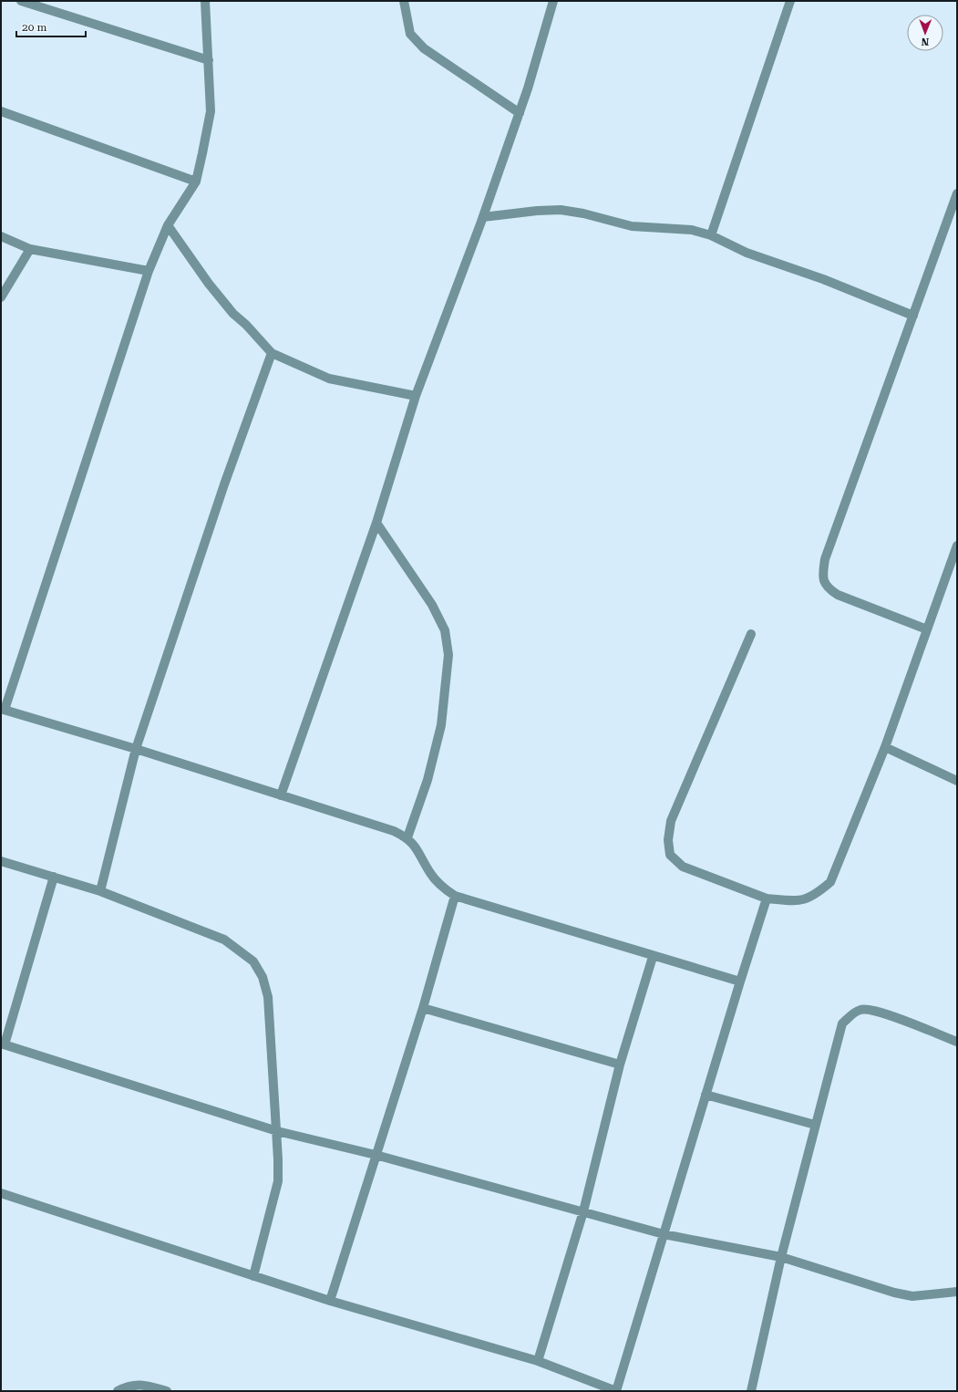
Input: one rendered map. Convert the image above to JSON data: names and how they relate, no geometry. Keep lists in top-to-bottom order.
{
  "scale_bar": "20 m",
  "north": "bottom"
}
